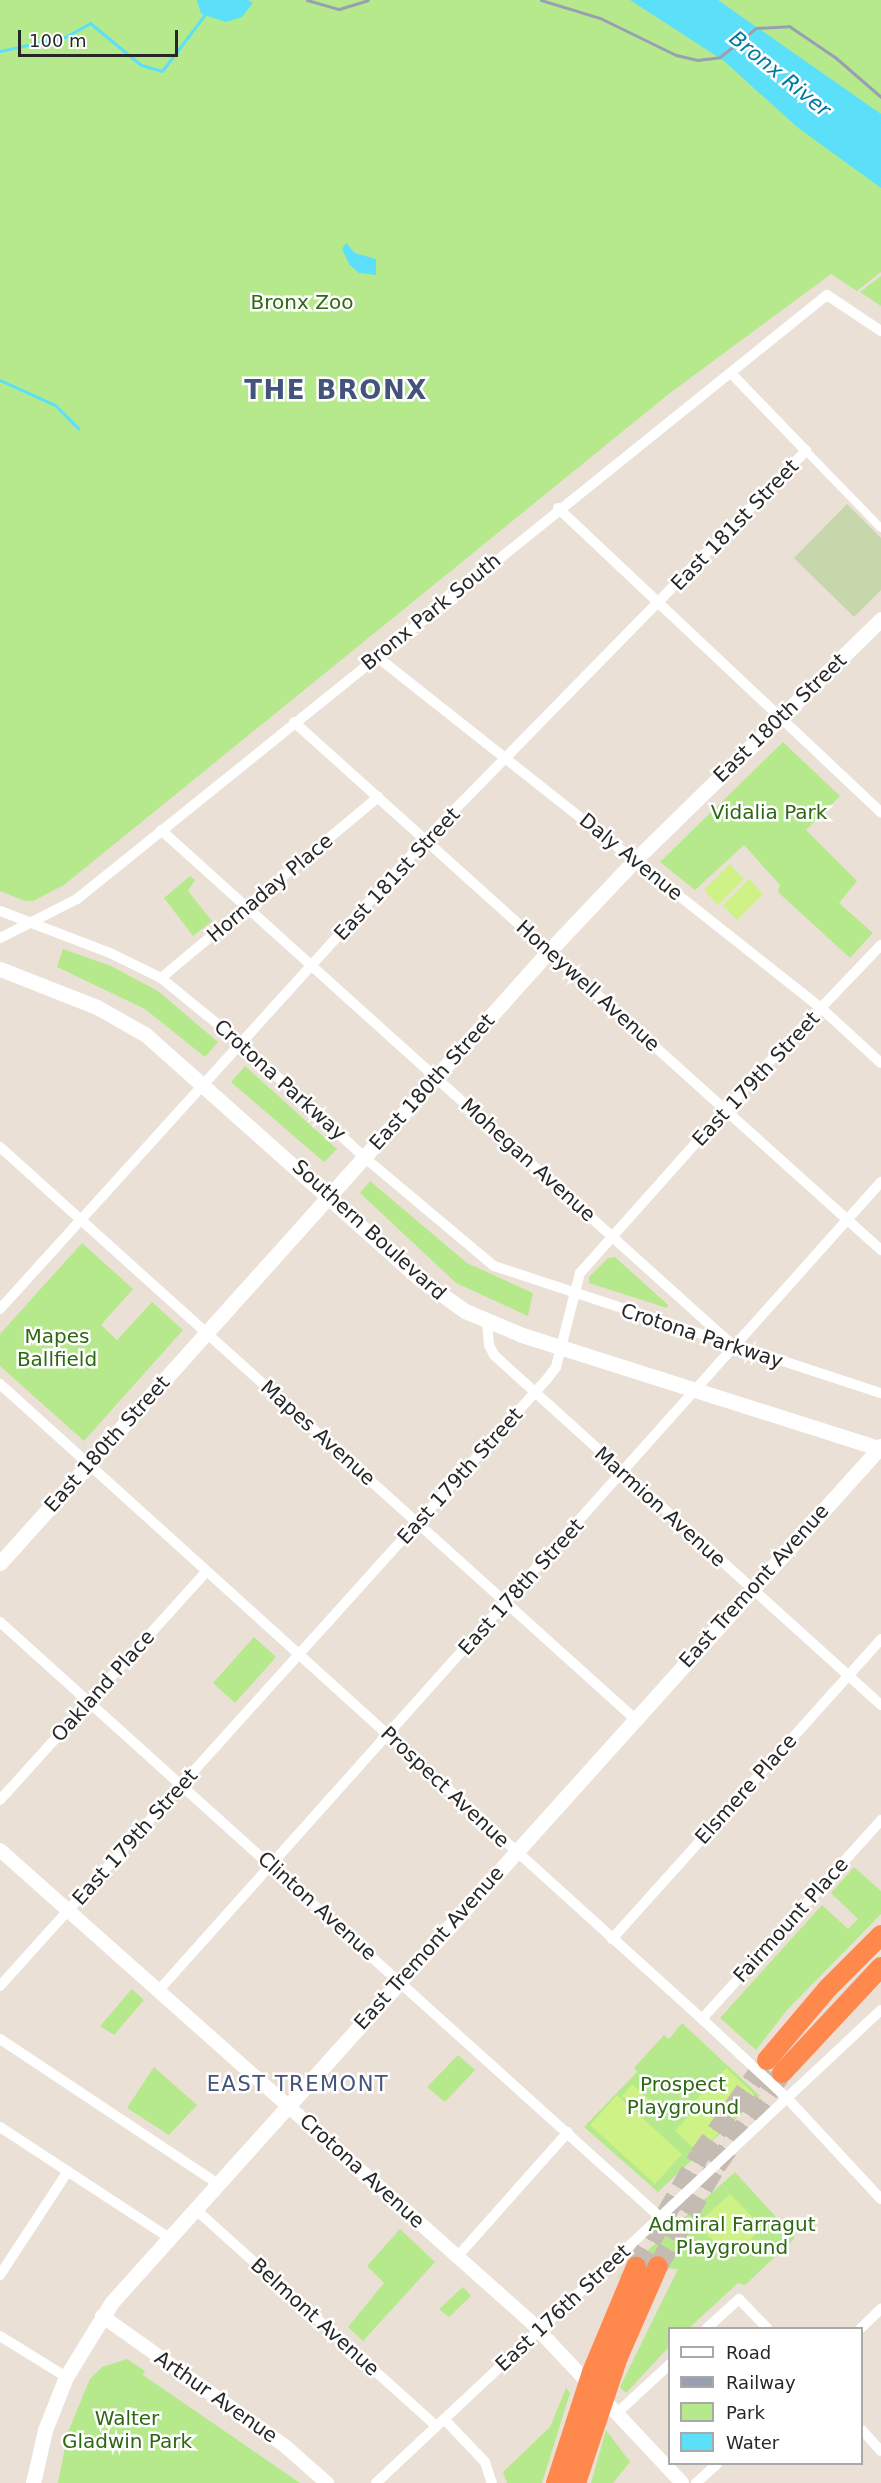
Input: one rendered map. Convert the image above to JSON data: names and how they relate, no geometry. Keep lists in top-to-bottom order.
{
  "streets": {
    "main road": ["East 180th Street", "Southern Boulevard", "East Tremont Avenue"],
    "street": [
      "East 181st Street",
      "Bronx Park South",
      "Daly Avenue",
      "Hornaday Place",
      "Honeywell Avenue",
      "East 179th Street",
      "Crotona Parkway",
      "Mohegan Avenue",
      "Mapes Avenue",
      "Marmion Avenue",
      "East 178th Street",
      "Oakland Place",
      "Prospect Avenue",
      "Elsmere Place",
      "Clinton Avenue",
      "Fairmount Place",
      "Crotona Avenue",
      "East 176th Street",
      "Belmont Avenue",
      "Arthur Avenue"
    ]
  },
  "crossings": [
    ["East 181st Street", "Daly Avenue"],
    ["East 181st Street", "Honeywell Avenue"],
    ["East 181st Street", "Crotona Parkway"],
    ["East 181st Street", "Mohegan Avenue"],
    ["East 181st Street", "Southern Boulevard"],
    ["East 181st Street", "Mapes Avenue"],
    ["Bronx Park South", "Daly Avenue"],
    ["Bronx Park South", "Honeywell Avenue"],
    ["Bronx Park South", "Crotona Parkway"],
    ["Bronx Park South", "Mohegan Avenue"],
    ["East 180th Street", "Daly Avenue"],
    ["East 180th Street", "Honeywell Avenue"],
    ["East 180th Street", "Crotona Parkway"],
    ["East 180th Street", "Mohegan Avenue"],
    ["East 180th Street", "Southern Boulevard"],
    ["East 180th Street", "Mapes Avenue"],
    ["East 180th Street", "Prospect Avenue"],
    ["Daly Avenue", "East 179th Street"],
    ["Hornaday Place", "Honeywell Avenue"],
    ["Hornaday Place", "Crotona Parkway"],
    ["Hornaday Place", "Mohegan Avenue"],
    ["Honeywell Avenue", "East 179th Street"],
    ["Honeywell Avenue", "East 178th Street"],
    ["East 179th Street", "Crotona Parkway"],
    ["East 179th Street", "Mohegan Avenue"],
    ["East 179th Street", "Southern Boulevard"],
    ["East 179th Street", "Mapes Avenue"],
    ["East 179th Street", "Marmion Avenue"],
    ["East 179th Street", "Prospect Avenue"],
    ["East 179th Street", "Clinton Avenue"],
    ["East 179th Street", "Crotona Avenue"],
    ["Crotona Parkway", "Mohegan Avenue"],
    ["Crotona Parkway", "East 178th Street"],
    ["Mohegan Avenue", "East 178th Street"],
    ["Southern Boulevard", "Marmion Avenue"],
    ["Southern Boulevard", "East Tremont Avenue"],
    ["Southern Boulevard", "East 178th Street"],
    ["Mapes Avenue", "East Tremont Avenue"],
    ["Mapes Avenue", "East 178th Street"],
    ["Marmion Avenue", "East Tremont Avenue"],
    ["Marmion Avenue", "East 178th Street"],
    ["Marmion Avenue", "Elsmere Place"],
    ["East Tremont Avenue", "Prospect Avenue"],
    ["East Tremont Avenue", "Clinton Avenue"],
    ["East Tremont Avenue", "Crotona Avenue"],
    ["East Tremont Avenue", "Belmont Avenue"],
    ["East Tremont Avenue", "Arthur Avenue"],
    ["East 178th Street", "Prospect Avenue"],
    ["East 178th Street", "Clinton Avenue"],
    ["East 178th Street", "Crotona Avenue"],
    ["Oakland Place", "Prospect Avenue"],
    ["Oakland Place", "Clinton Avenue"],
    ["Prospect Avenue", "Elsmere Place"],
    ["Prospect Avenue", "Fairmount Place"],
    ["Prospect Avenue", "East 176th Street"],
    ["Clinton Avenue", "East 176th Street"],
    ["Crotona Avenue", "East 176th Street"],
    ["East 176th Street", "Belmont Avenue"]
  ],
  "districts": ["THE BRONX", "EAST TREMONT"],
  "water": ["Bronx River"],
  "parks": [
    "Bronx Zoo",
    "Vidalia Park",
    "Mapes Ballfield",
    "Prospect Playground",
    "Admiral Farragut Playground",
    "Walter Gladwin Park"
  ],
  "legend": [
    "Road",
    "Railway",
    "Park",
    "Water"
  ],
  "scale_bar": "100 m"
}
